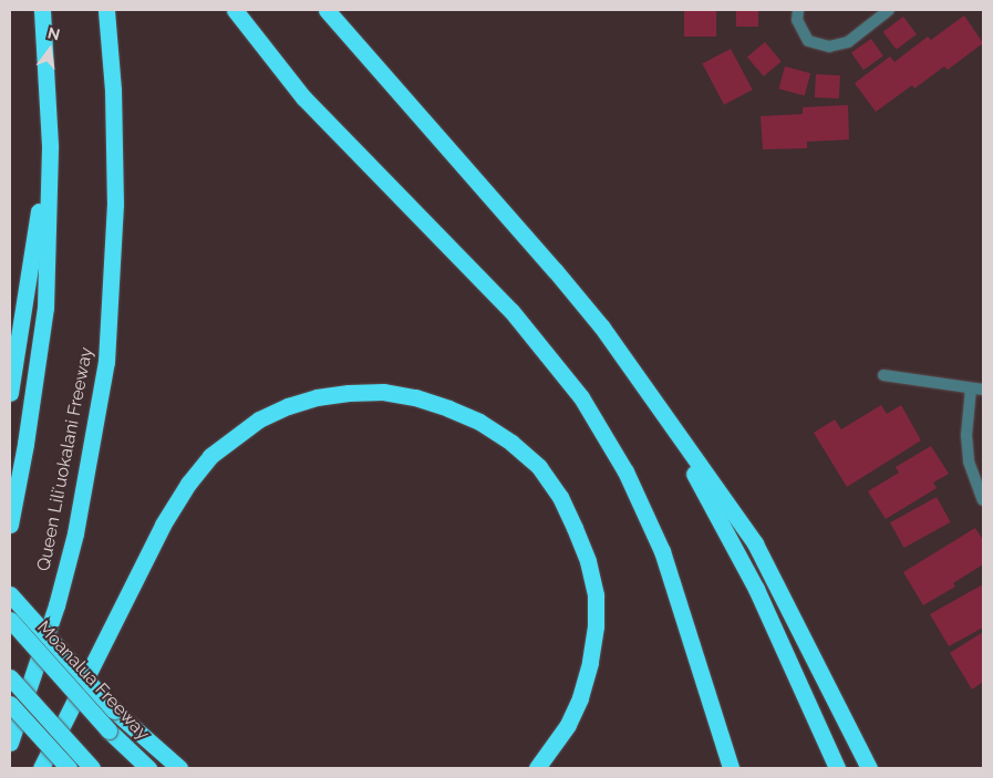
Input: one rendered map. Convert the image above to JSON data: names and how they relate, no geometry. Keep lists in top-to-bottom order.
{
  "streets": {
    "highway": ["Queen Liliʻuokalani Freeway", "Moanalua Freeway"]
  },
  "north": "top"
}
